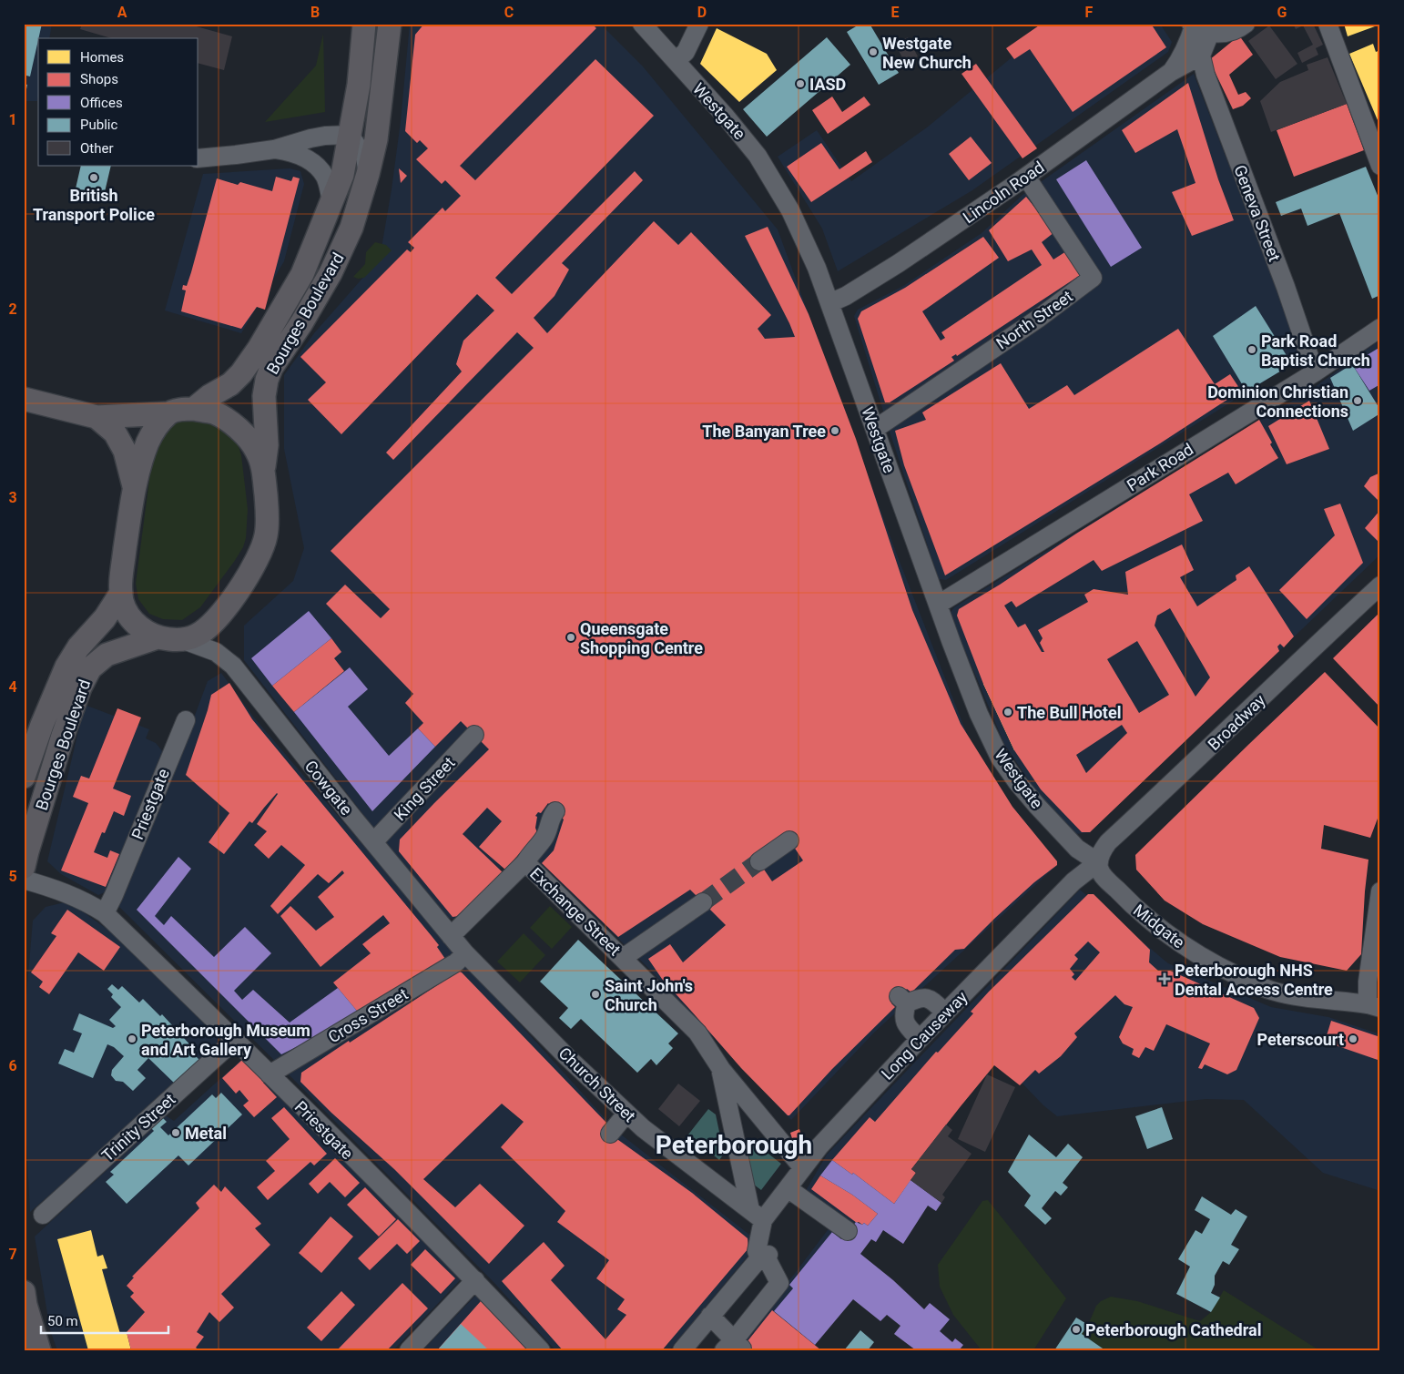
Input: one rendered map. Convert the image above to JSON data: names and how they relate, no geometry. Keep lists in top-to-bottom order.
{
  "streets": {
    "main road": ["Bourges Boulevard"],
    "street": [
      "Westgate",
      "Lincoln Road",
      "Geneva Street",
      "North Street",
      "Park Road",
      "Broadway",
      "Cowgate",
      "King Street",
      "Priestgate",
      "Exchange Street",
      "Midgate",
      "Cross Street",
      "Long Causeway",
      "Church Street",
      "Trinity Street"
    ]
  },
  "crossings": [
    ["Westgate", "Lincoln Road"],
    ["Westgate", "North Street"],
    ["Westgate", "Park Road"],
    ["Westgate", "Broadway"],
    ["Westgate", "Midgate"],
    ["Westgate", "Long Causeway"],
    ["Lincoln Road", "Geneva Street"],
    ["Lincoln Road", "North Street"],
    ["Geneva Street", "Park Road"],
    ["Broadway", "Midgate"],
    ["Broadway", "Long Causeway"],
    ["Cowgate", "King Street"],
    ["Cowgate", "Cross Street"],
    ["Cowgate", "Church Street"],
    ["Priestgate", "Cross Street"],
    ["Priestgate", "Trinity Street"],
    ["Exchange Street", "Long Causeway"],
    ["Midgate", "Long Causeway"],
    ["Cross Street", "Church Street"],
    ["Long Causeway", "Church Street"]
  ],
  "districts": ["Peterborough"],
  "places": {
    "other": [
      "Westgate New Church",
      "IASD",
      "British Transport Police",
      "Park Road Baptist Church",
      "Dominion Christian Connections",
      "The Banyan Tree",
      "Queensgate Shopping Centre",
      "The Bull Hotel",
      "Saint John's Church",
      "Peterborough Museum and Art Gallery",
      "Peterscourt",
      "Metal",
      "Peterborough Cathedral"
    ],
    "health": ["Peterborough NHS Dental Access Centre"]
  },
  "legend": [
    "Homes",
    "Shops",
    "Offices",
    "Public",
    "Other"
  ],
  "scale_bar": "50 m",
  "grid": {
    "columns": [
      "A",
      "B",
      "C",
      "D",
      "E",
      "F",
      "G"
    ],
    "rows": [
      "1",
      "2",
      "3",
      "4",
      "5",
      "6",
      "7"
    ]
  }
}
